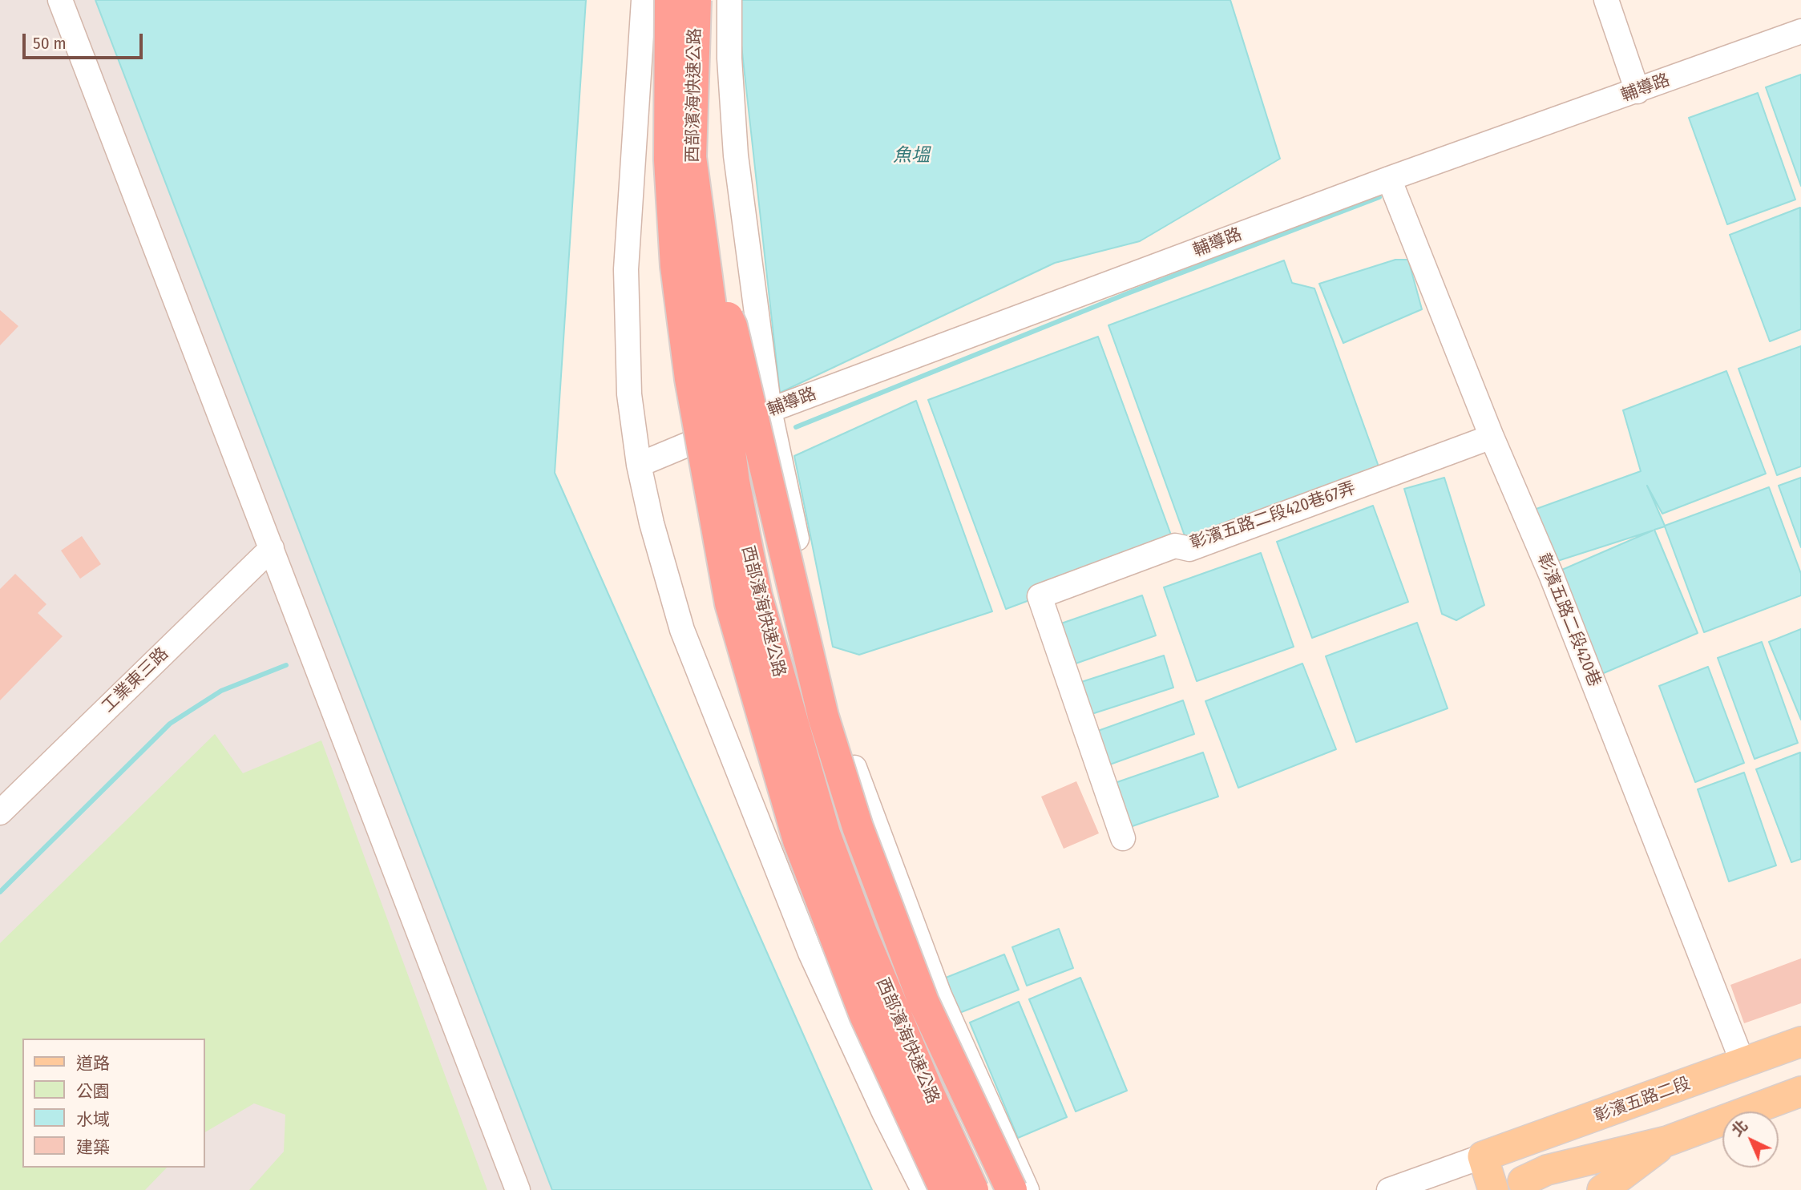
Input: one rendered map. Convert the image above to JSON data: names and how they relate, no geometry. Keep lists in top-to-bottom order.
{
  "streets": {
    "highway": ["西部濱海快速公路"],
    "main road": ["彰濱五路二段"],
    "street": [
      "輔導路",
      "彰濱五路二段420巷67弄",
      "彰濱五路二段420巷",
      "工業東三路"
    ]
  },
  "crossings": [
    ["輔導路", "彰濱五路二段420巷"],
    ["彰濱五路二段420巷67弄", "彰濱五路二段420巷"],
    ["彰濱五路二段420巷", "彰濱五路二段"]
  ],
  "water": ["魚塭"],
  "legend": [
    "道路",
    "公園",
    "水域",
    "建築"
  ],
  "scale_bar": "50 m",
  "north": "top left"
}
